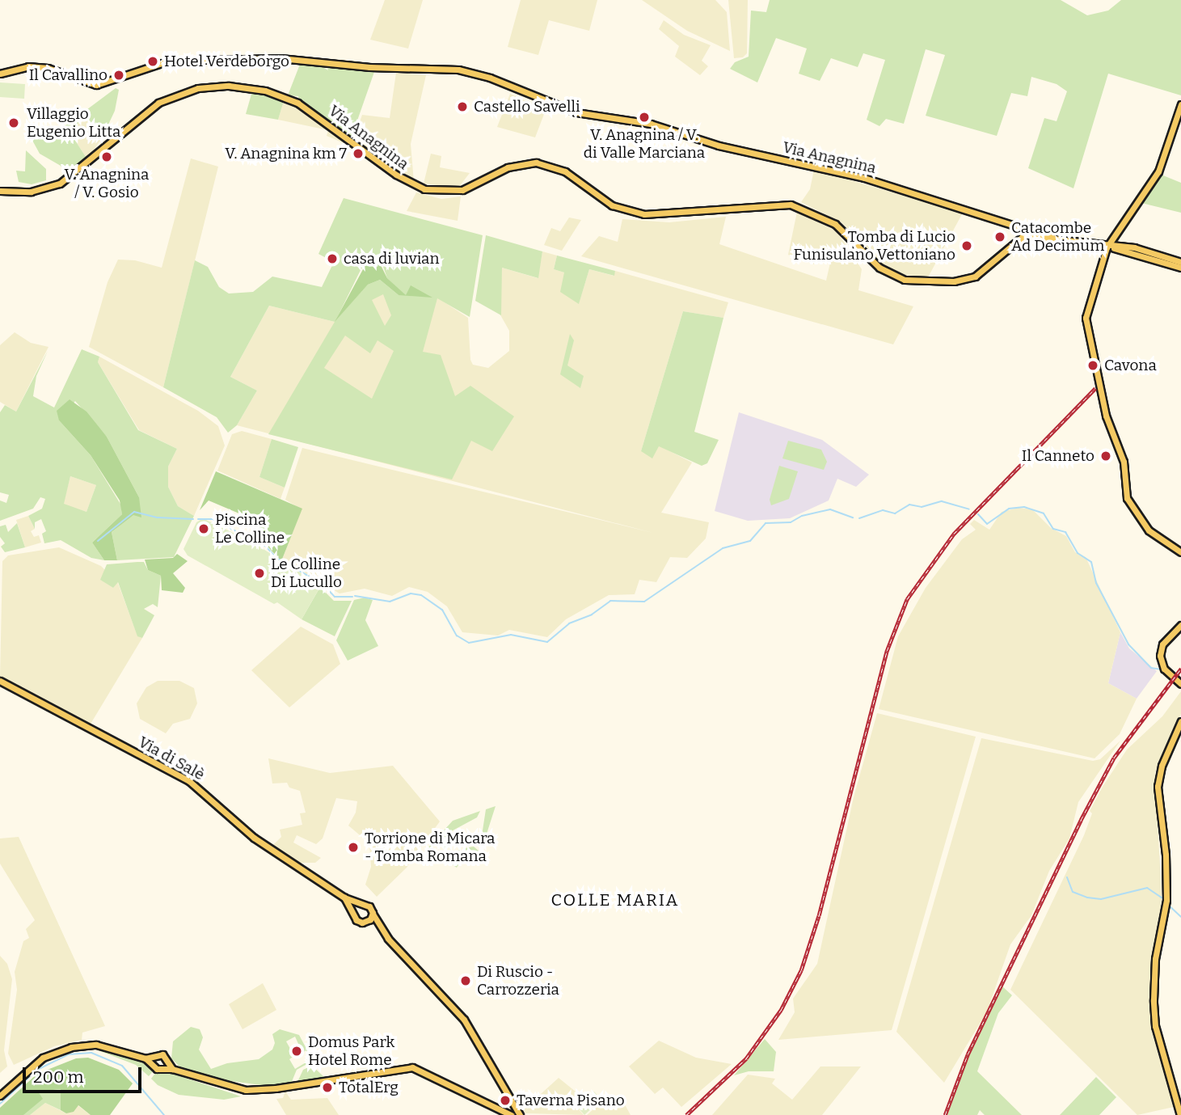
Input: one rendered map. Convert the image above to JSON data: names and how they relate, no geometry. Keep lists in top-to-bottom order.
{
  "streets": {
    "main road": ["Via Anagnina", "Via di Salè"]
  },
  "districts": ["COLLE MARIA"],
  "places": [
    "Hotel Verdeborgo",
    "Il Cavallino",
    "Castello Savelli",
    "V. Anagnina / V. di Valle Marciana",
    "Villaggio Eugenio Litta",
    "V. Anagnina km 7",
    "V. Anagnina / V. Gosio",
    "Catacombe Ad Decimum",
    "Tomba di Lucio Funisulano Vettoniano",
    "casa di luvian",
    "Cavona",
    "Il Canneto",
    "Piscina Le Colline",
    "Le Colline Di Lucullo",
    "Torrione di Micara - Tomba Romana",
    "Di Ruscio - Carrozzeria",
    "Domus Park Hotel Rome",
    "TotalErg",
    "Taverna Pisano"
  ],
  "scale_bar": "200 m"
}
